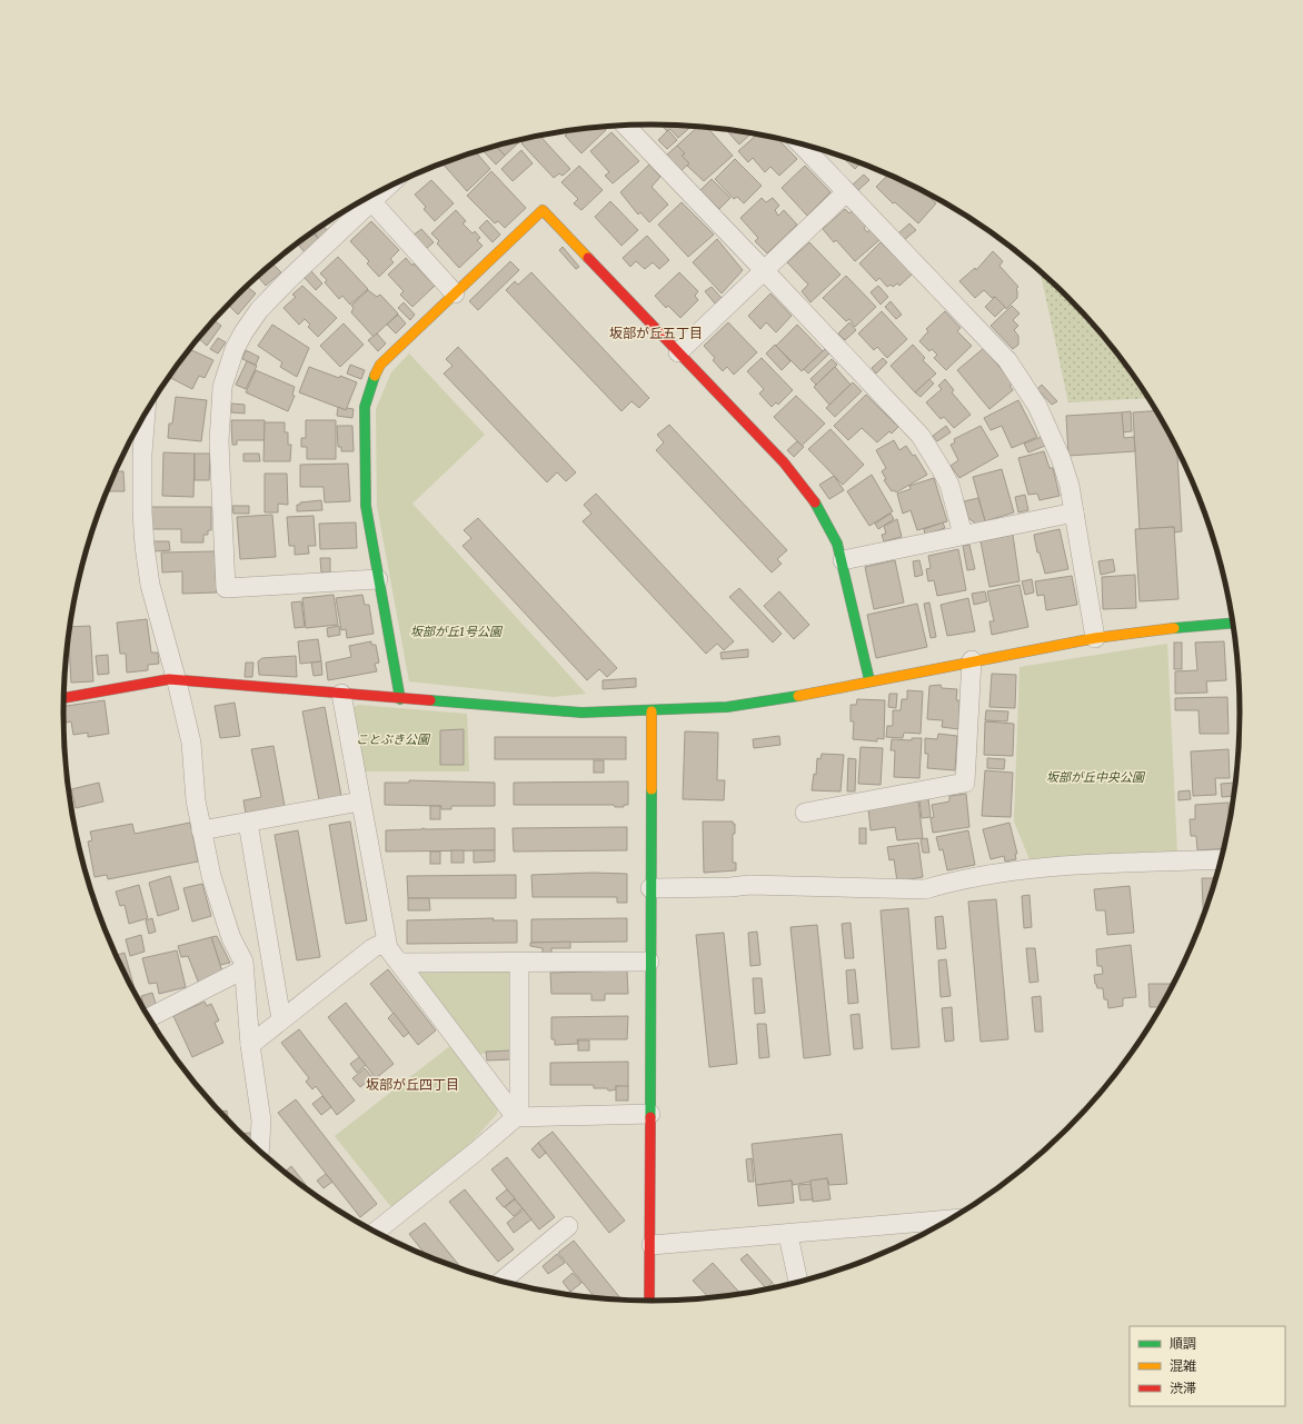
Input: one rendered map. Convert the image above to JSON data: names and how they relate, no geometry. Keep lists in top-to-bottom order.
{
  "districts": ["坂部が丘五丁目", "坂部が丘四丁目"],
  "parks": ["坂部が丘1号公園", "ことぶき公園", "坂部が丘中央公園"],
  "legend": ["順調", "混雑", "渋滞"]
}
